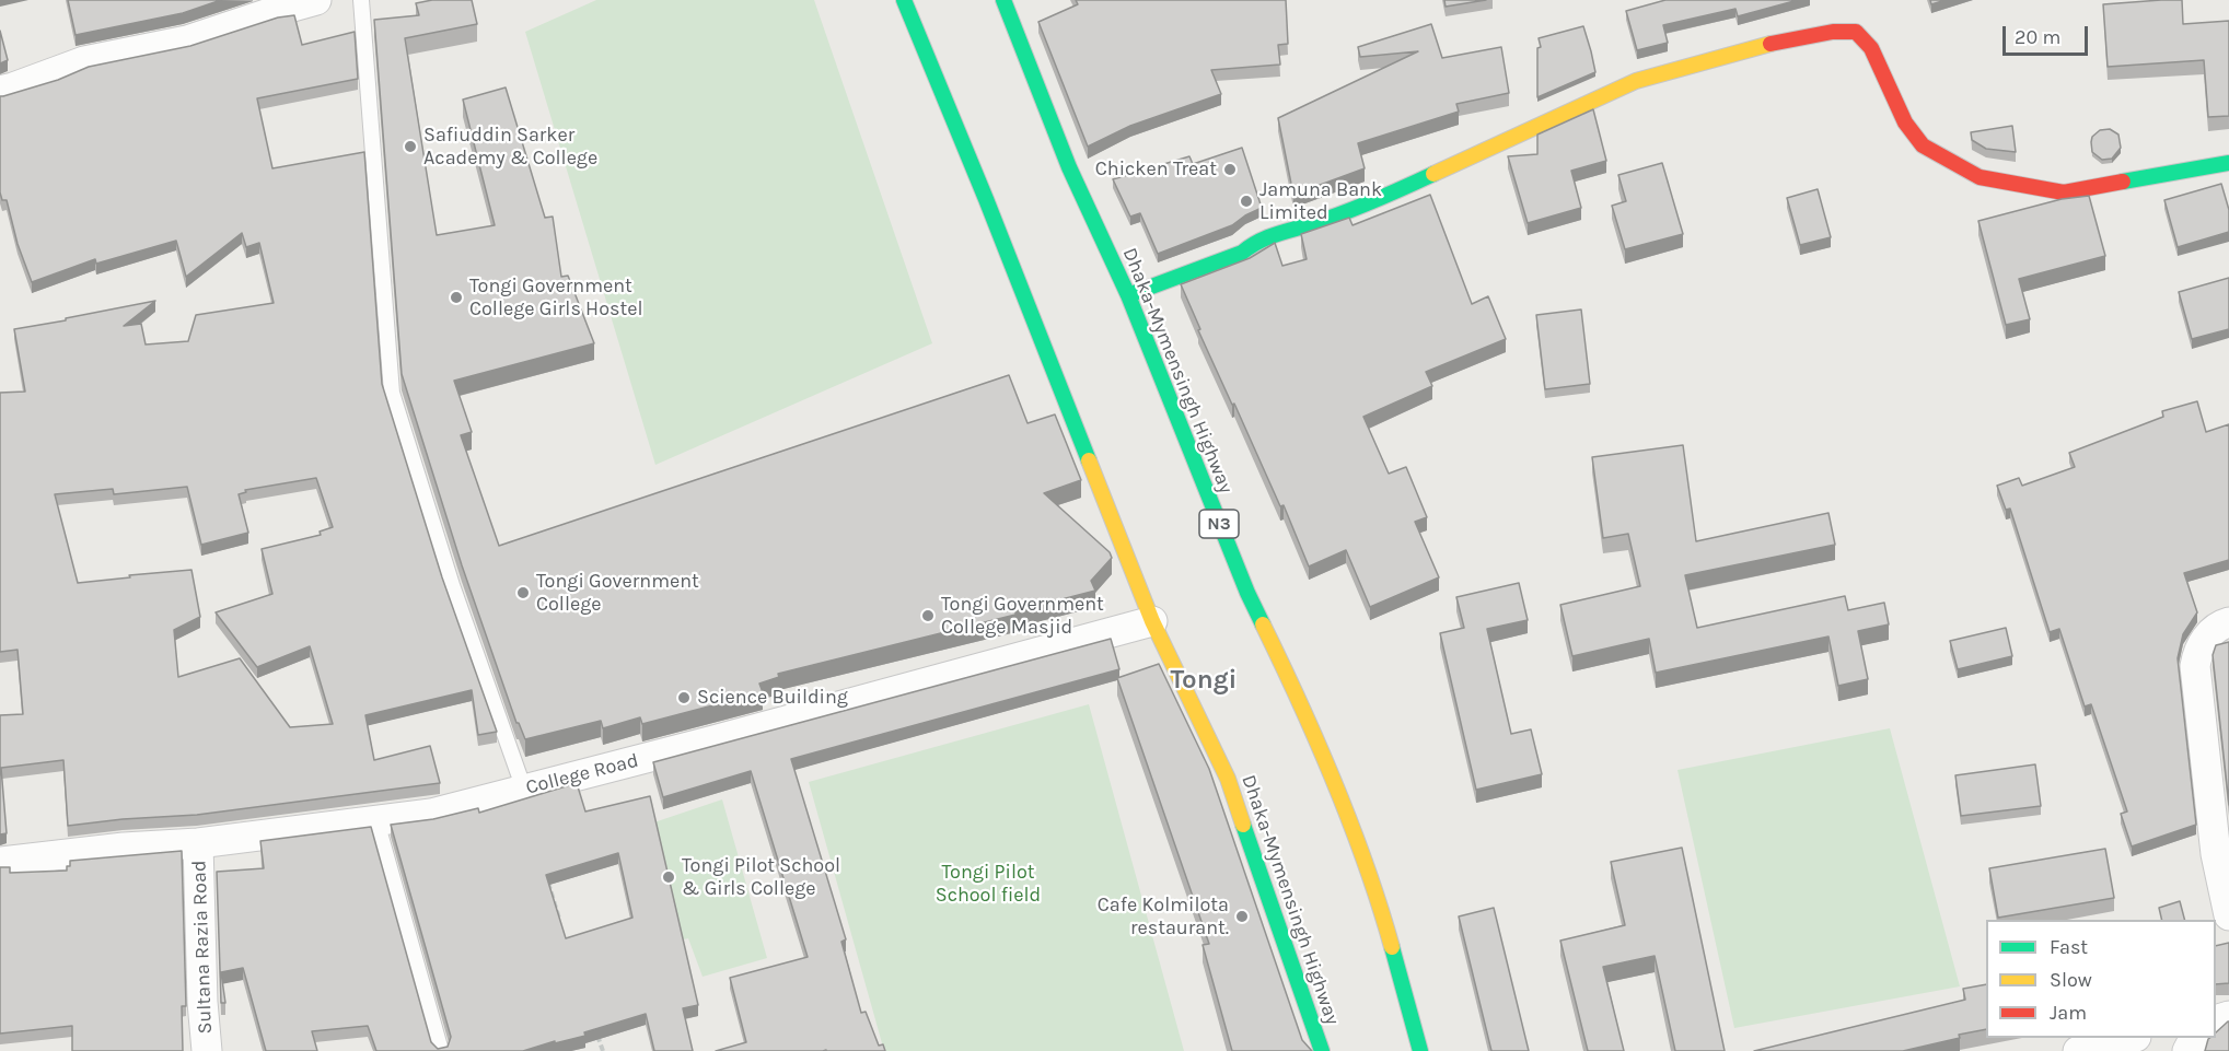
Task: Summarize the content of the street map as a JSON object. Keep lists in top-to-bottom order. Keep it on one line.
{"streets":{"main road":["Dhaka-Mymensingh Highway","N3"],"street":["College Road","Sultana Razia Road"]},"crossings":[["Dhaka-Mymensingh Highway","College Road"],["College Road","Sultana Razia Road"]],"districts":["Tongi"],"parks":["Tongi Pilot School field"],"places":["Safiuddin Sarker Academy & College","Chicken Treat","Jamuna Bank Limited","Tongi Government College Girls Hostel","Tongi Government College","Tongi Government College Masjid","Science Building","Tongi Pilot School & Girls College","Cafe Kolmilota restaurant."],"legend":["Fast","Slow","Jam"],"scale_bar":"20 m"}
